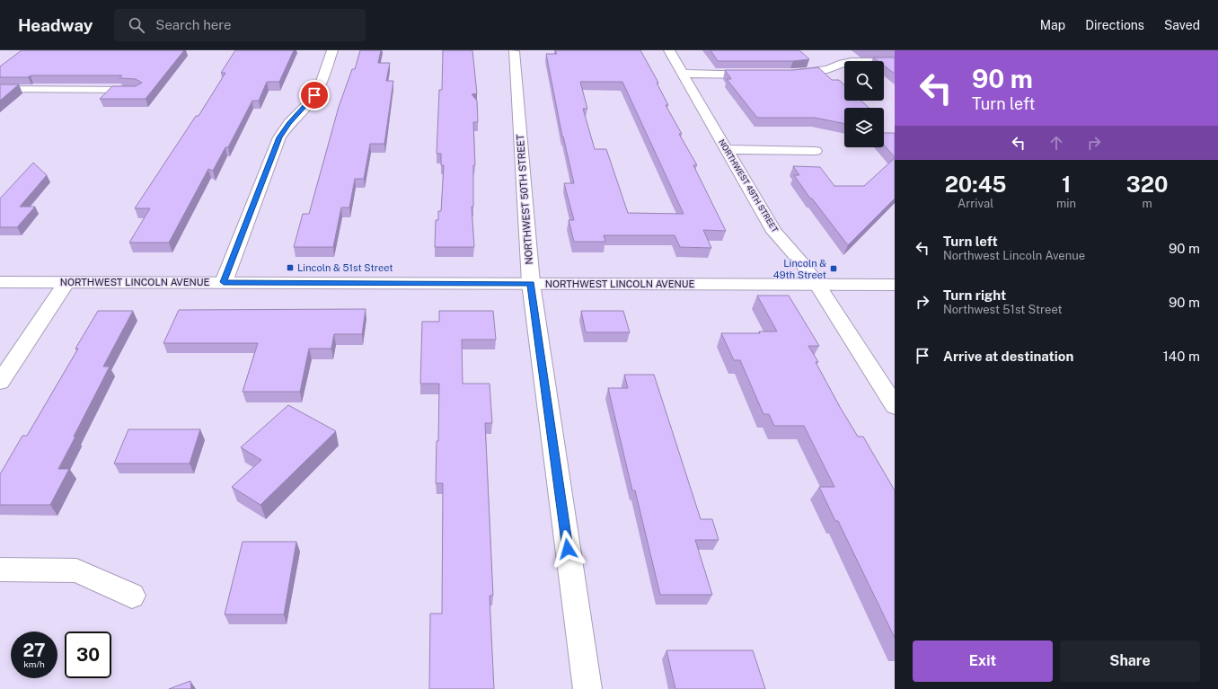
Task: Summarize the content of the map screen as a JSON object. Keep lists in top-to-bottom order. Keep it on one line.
{"streets":{"street":["NORTHWEST 49TH STREET","NORTHWEST 50TH STREET","NORTHWEST LINCOLN AVENUE"]},"crossings":[["NORTHWEST 49TH STREET","NORTHWEST LINCOLN AVENUE"],["NORTHWEST 50TH STREET","NORTHWEST LINCOLN AVENUE"]],"places":{"transit":["Lincoln & 51st Street","Lincoln & 49th Street"]},"page":{"header":"Headway","search":"Search here","nav":["Map","Directions","Saved"],"turn":["90 m","Turn left"],"eta":["20:45","Arrival","1","min","320","m"],"list":[{"name":"Turn left","note":"Northwest Lincoln Avenue","value":"90 m"},{"name":"Turn right","note":"Northwest 51st Street","value":"90 m"},{"name":"Arrive at destination","value":"140 m"}],"speed":"27 km/h","limit":"30","buttons":["Exit","Share"]}}
